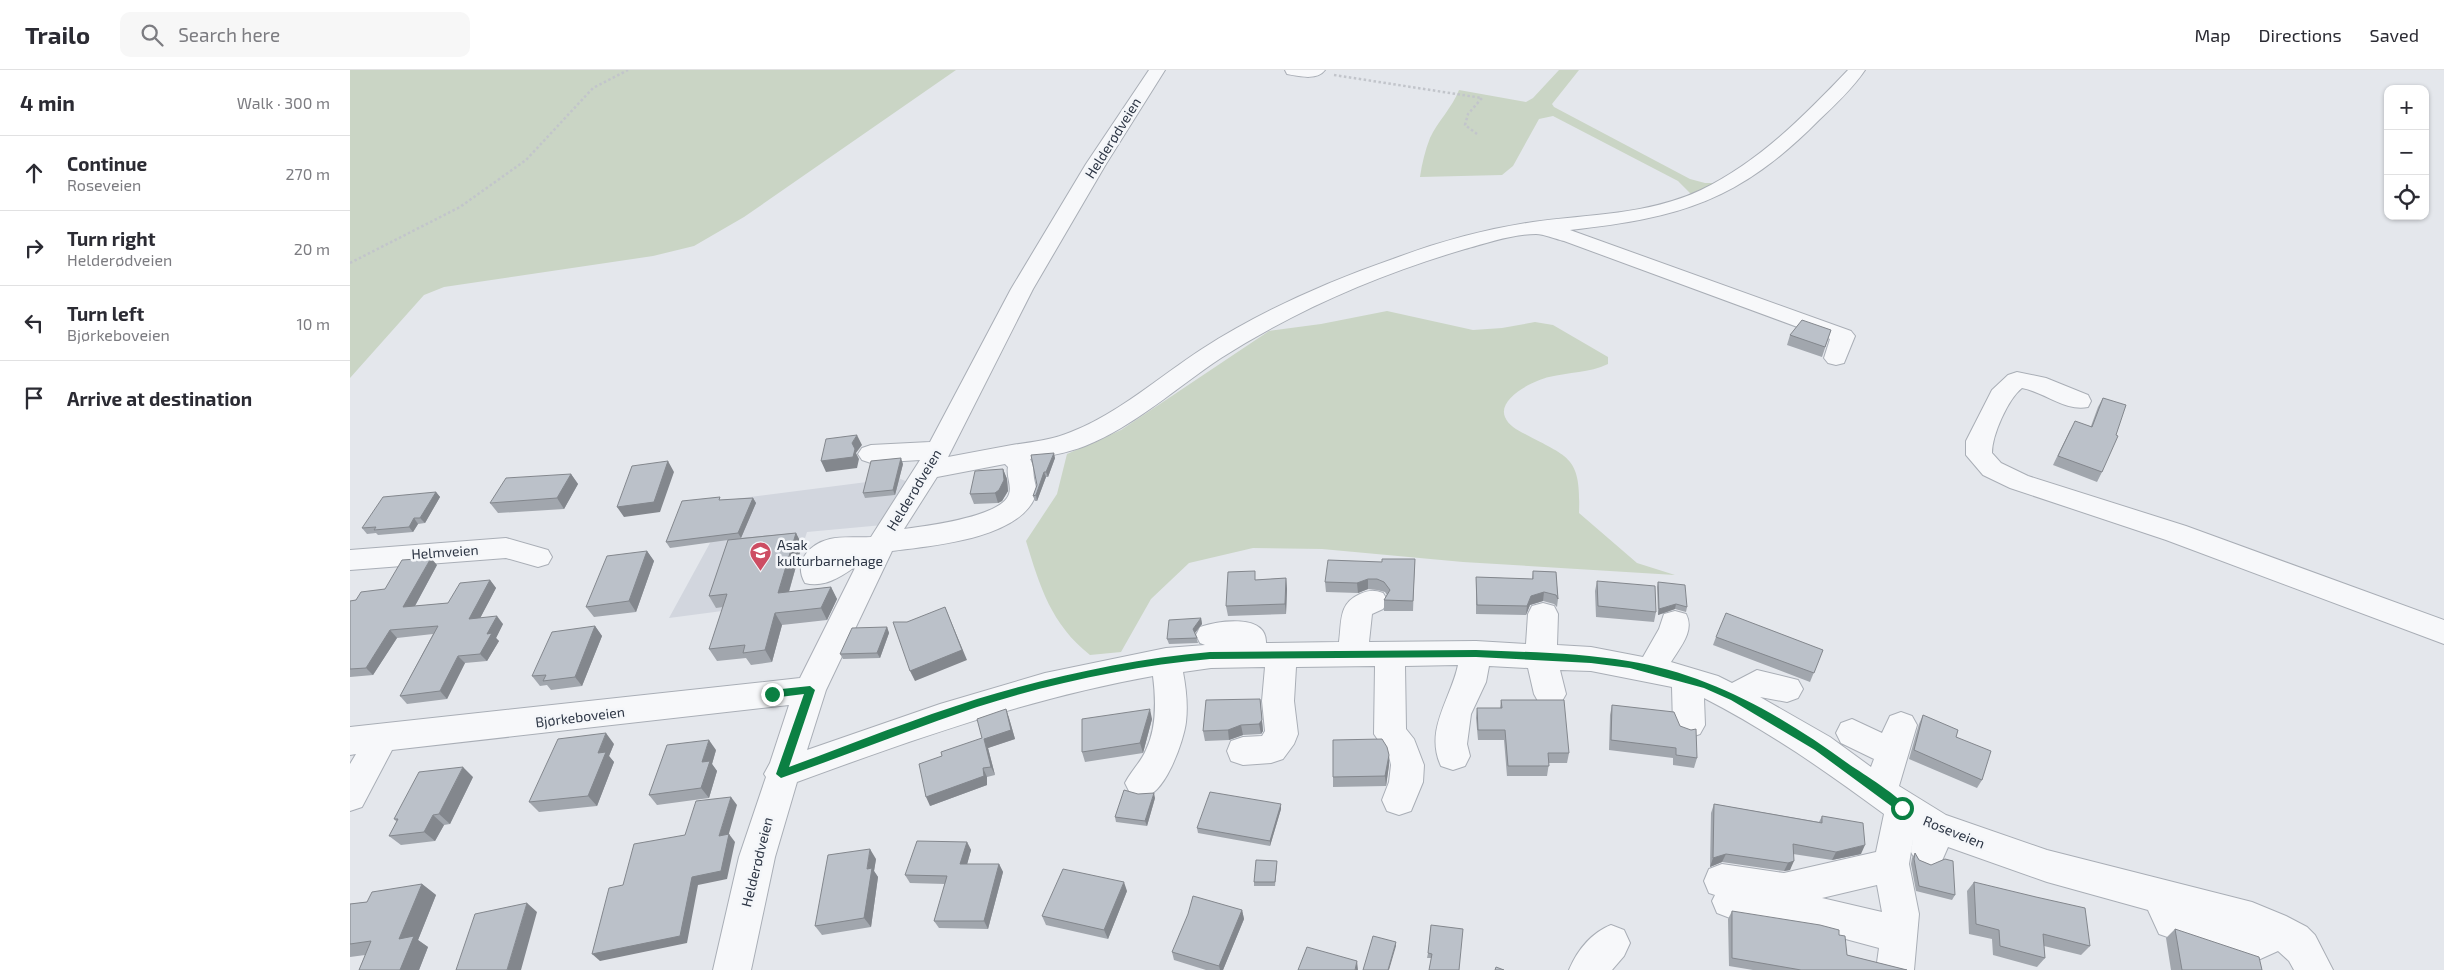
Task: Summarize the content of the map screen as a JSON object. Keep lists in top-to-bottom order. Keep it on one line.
{"streets":{"street":["Helderødveien","Helmveien","Bjørkeboveien","Roseveien"]},"crossings":[["Helderødveien","Bjørkeboveien"],["Helderødveien","Roseveien"]],"places":{"school or university":["Asak kulturbarnehage"]},"page":{"header":"Trailo","search":"Search here","nav":["Map","Directions","Saved"],"heading":["4 min","Walk · 300 m"],"map_buttons":["+","−"],"list":[["Continue","Roseveien","270 m"],["Turn right","Helderødveien","20 m"],["Turn left","Bjørkeboveien","10 m"],"Arrive at destination"]}}
